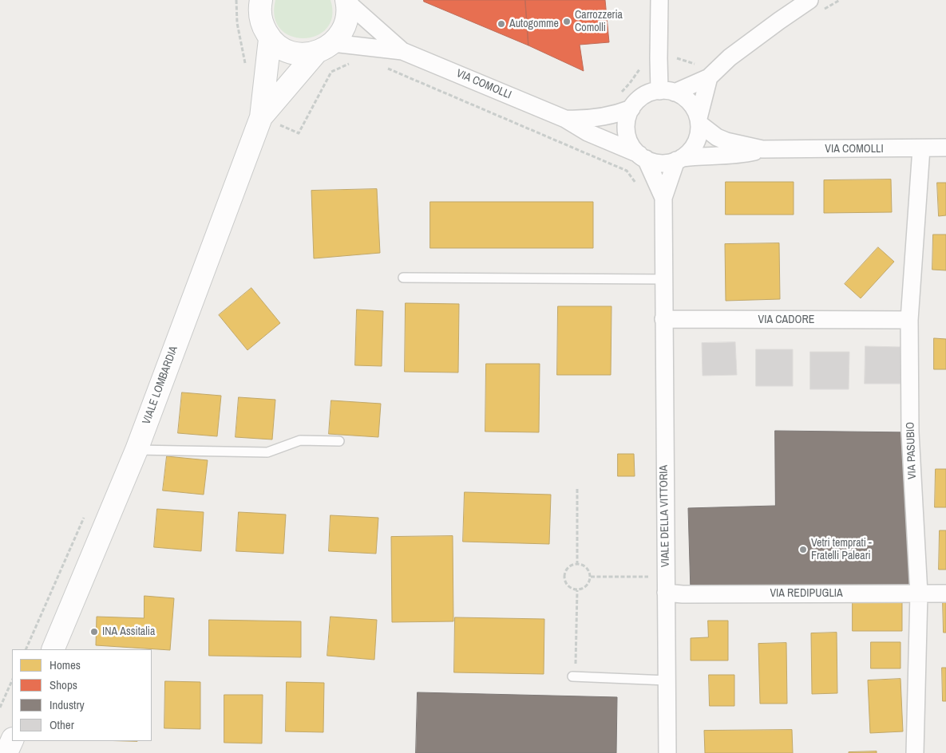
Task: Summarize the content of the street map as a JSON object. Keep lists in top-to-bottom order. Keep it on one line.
{"streets":{"main road":["VIALE LOMBARDIA"],"street":["VIA COMOLLI","VIA CADORE","VIA PASUBIO","VIALE DELLA VITTORIA","VIA REDIPUGLIA"]},"crossings":[["VIA COMOLLI","VIALE LOMBARDIA"],["VIA COMOLLI","VIA PASUBIO"],["VIA COMOLLI","VIALE DELLA VITTORIA"],["VIA CADORE","VIA PASUBIO"],["VIA CADORE","VIALE DELLA VITTORIA"],["VIA PASUBIO","VIA REDIPUGLIA"],["VIALE DELLA VITTORIA","VIA REDIPUGLIA"]],"places":["Carrozzeria Comolli","Autogomme","Vetri temprati - Fratelli Paleari","INA Assitalia"],"legend":["Homes","Shops","Industry","Other"]}
